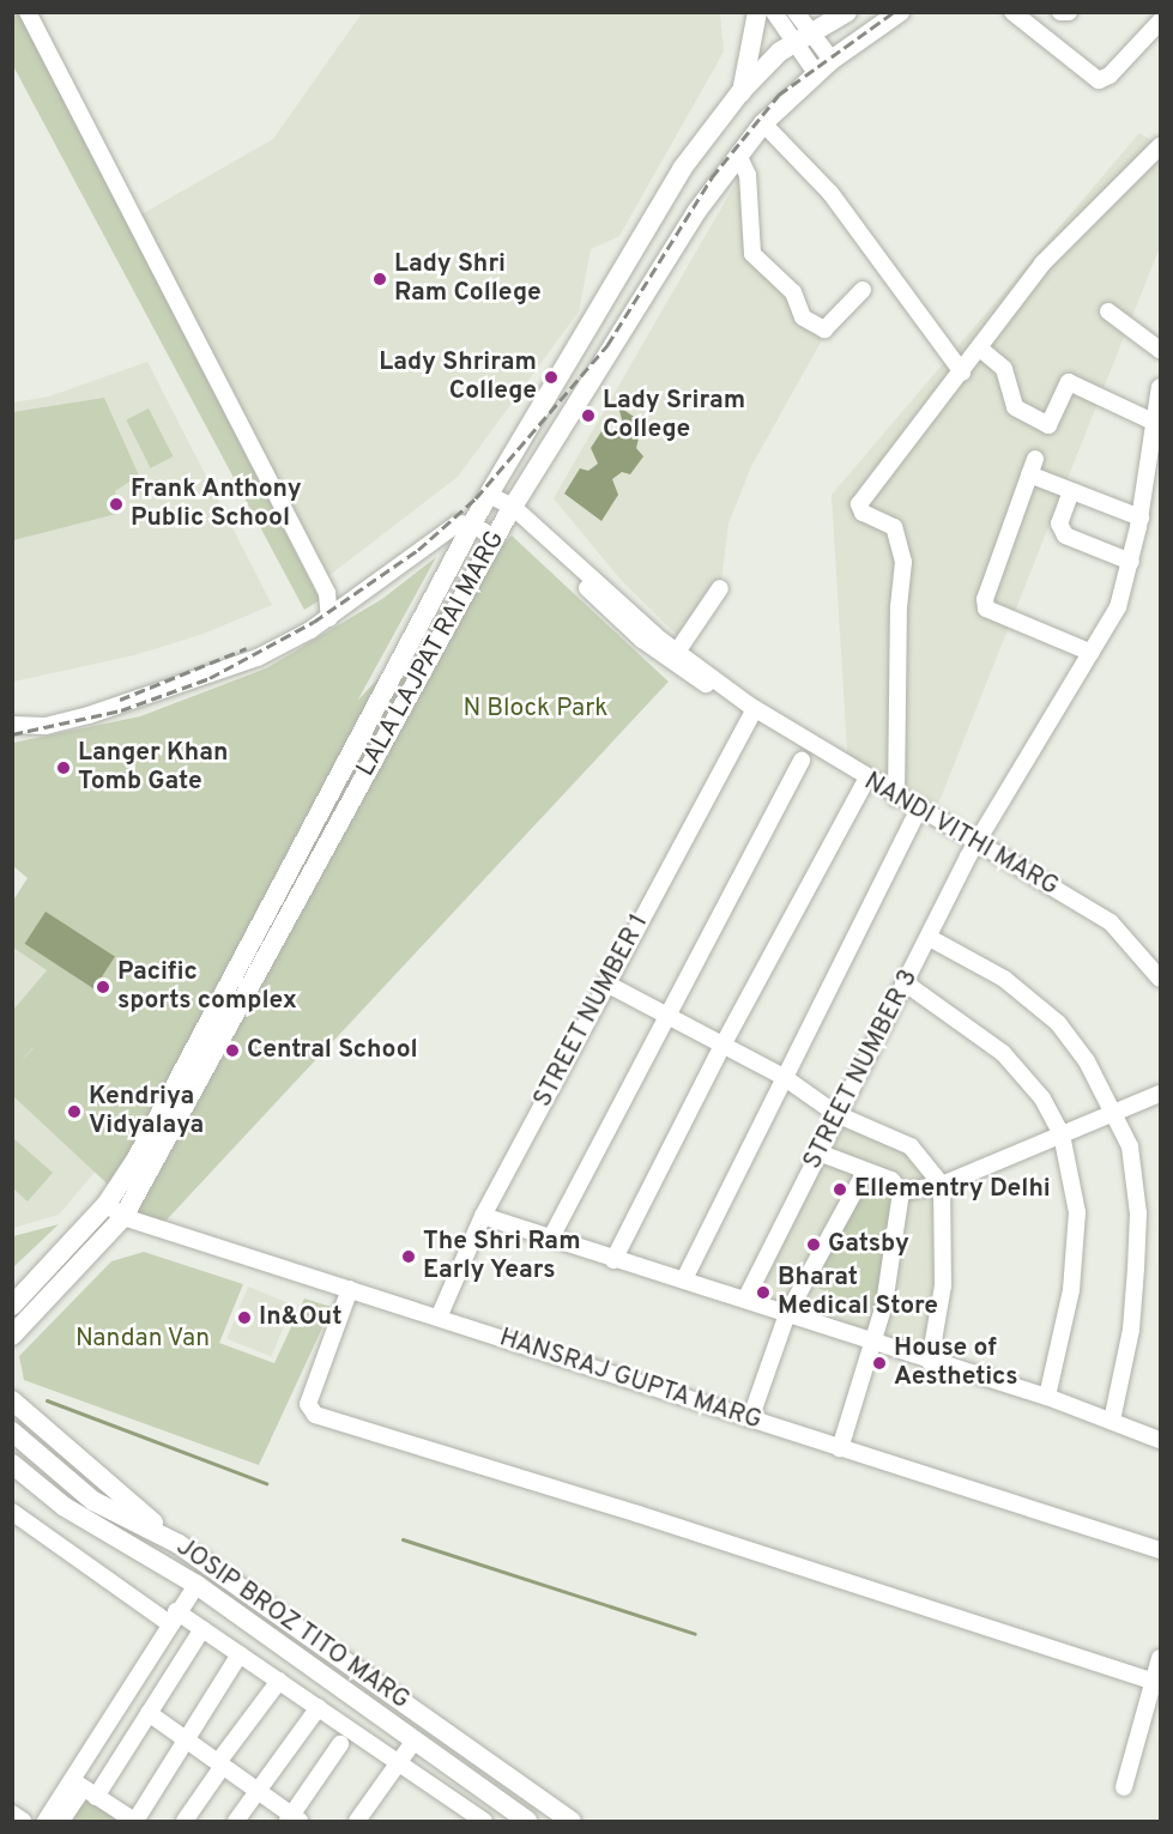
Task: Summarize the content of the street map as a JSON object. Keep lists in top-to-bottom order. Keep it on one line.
{"streets":{"main road":["LALA LAJPAT RAI MARG","JOSIP BROZ TITO MARG"],"street":["NANDI VITHI MARG","STREET NUMBER 1","STREET NUMBER 3","HANSRAJ GUPTA MARG"]},"crossings":[["LALA LAJPAT RAI MARG","NANDI VITHI MARG"],["LALA LAJPAT RAI MARG","HANSRAJ GUPTA MARG"],["NANDI VITHI MARG","STREET NUMBER 1"],["NANDI VITHI MARG","STREET NUMBER 3"],["STREET NUMBER 1","HANSRAJ GUPTA MARG"]],"parks":["N Block Park","Nandan Van"],"places":["Lady Shri Ram College","Lady Shriram College","Lady Sriram College","Frank Anthony Public School","Langer Khan Tomb Gate","Pacific sports complex","Central School","Kendriya Vidyalaya","Ellementry Delhi","Gatsby","The Shri Ram Early Years","Bharat Medical Store","In&Out","House of Aesthetics"]}
